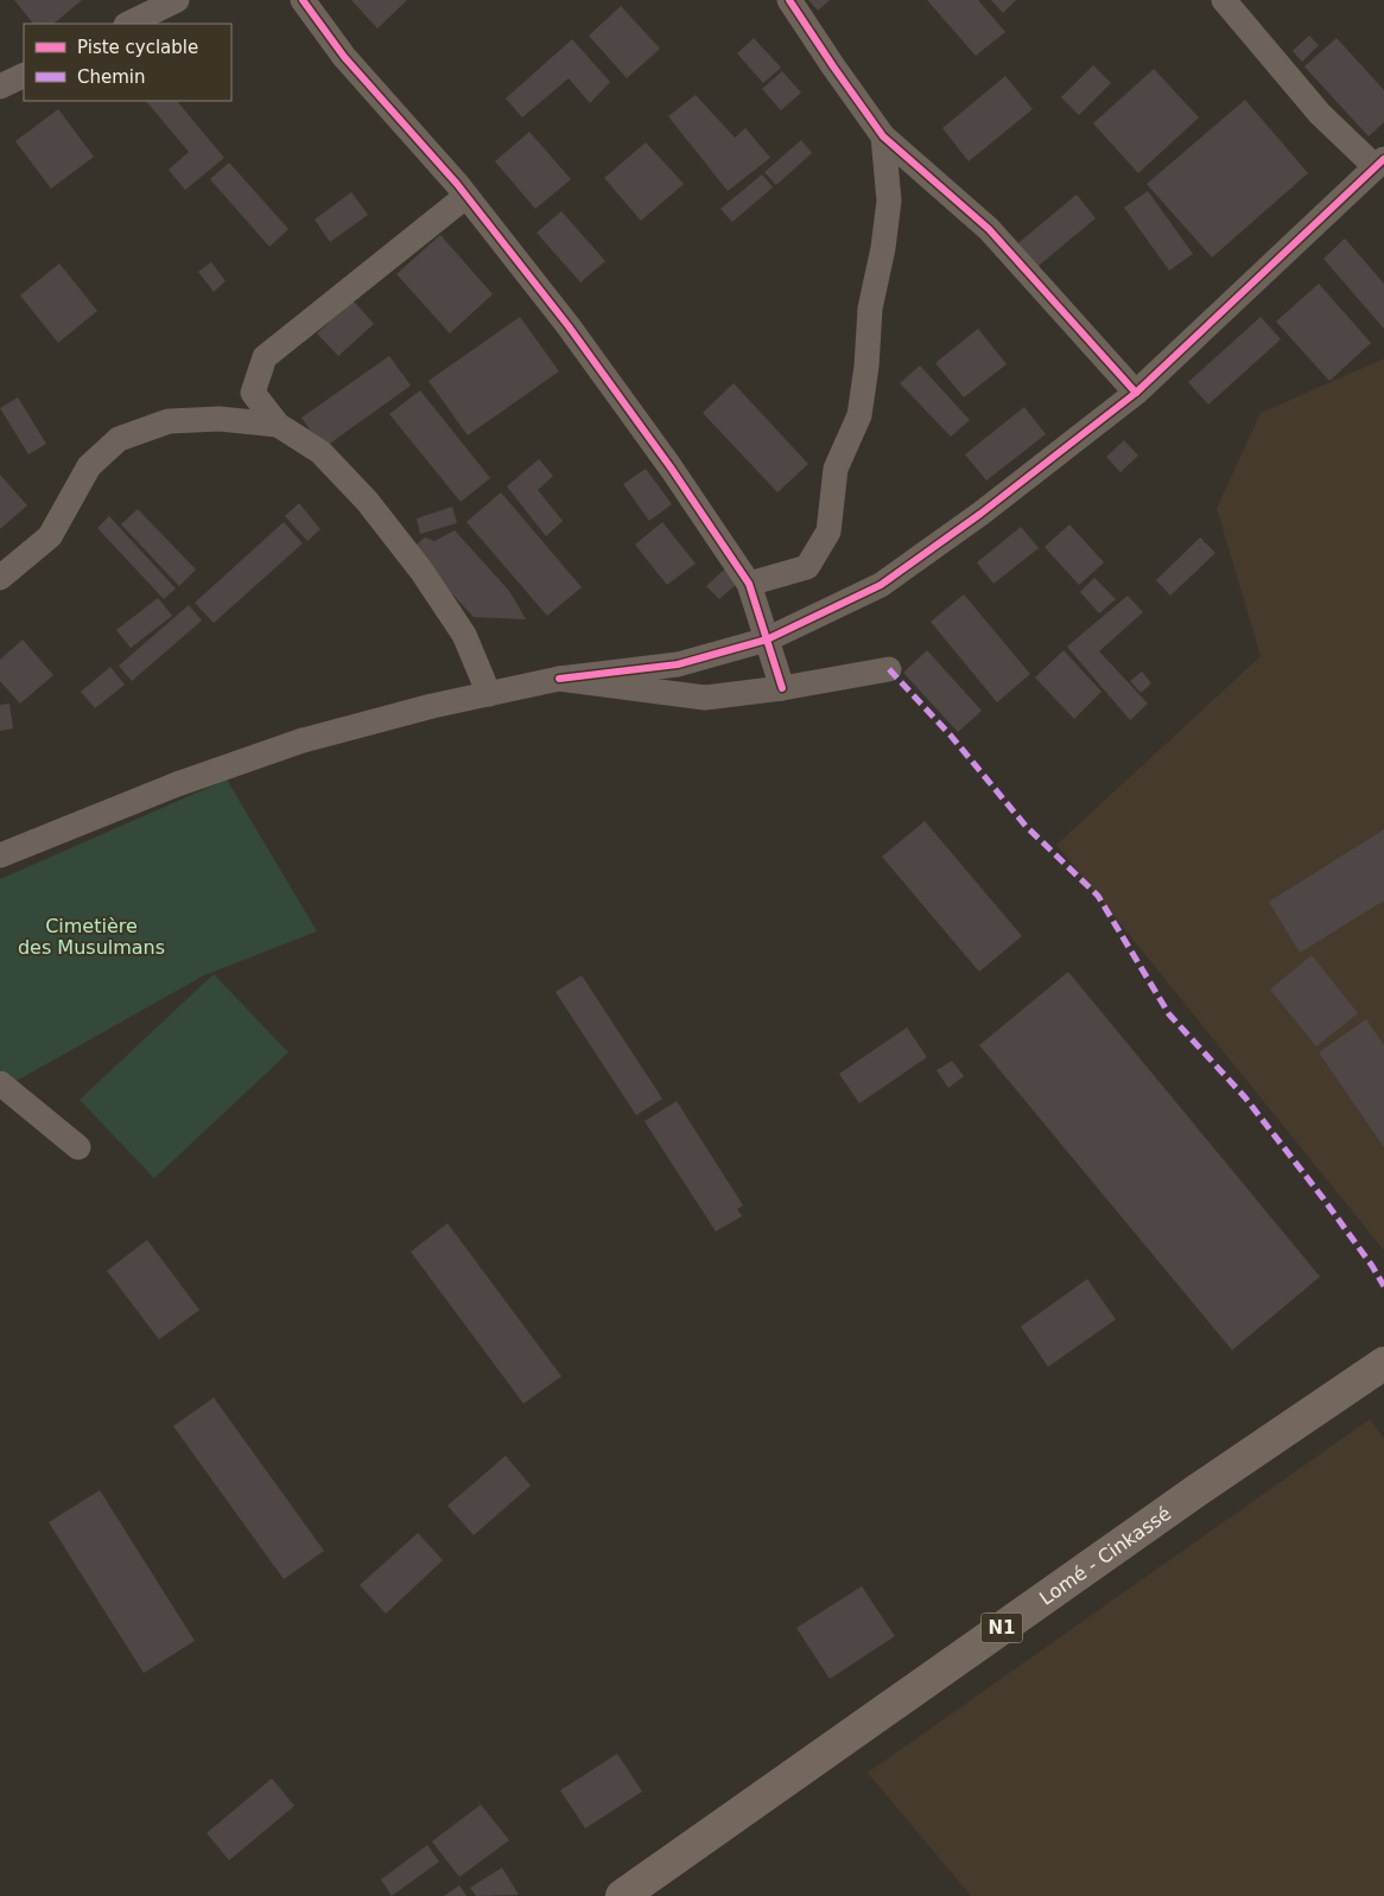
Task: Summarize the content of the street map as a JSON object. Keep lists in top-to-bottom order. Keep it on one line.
{"streets":{"highway":["Lomé - Cinkassé","N1"]},"parks":["Cimetière des Musulmans"],"legend":["Piste cyclable","Chemin"]}
